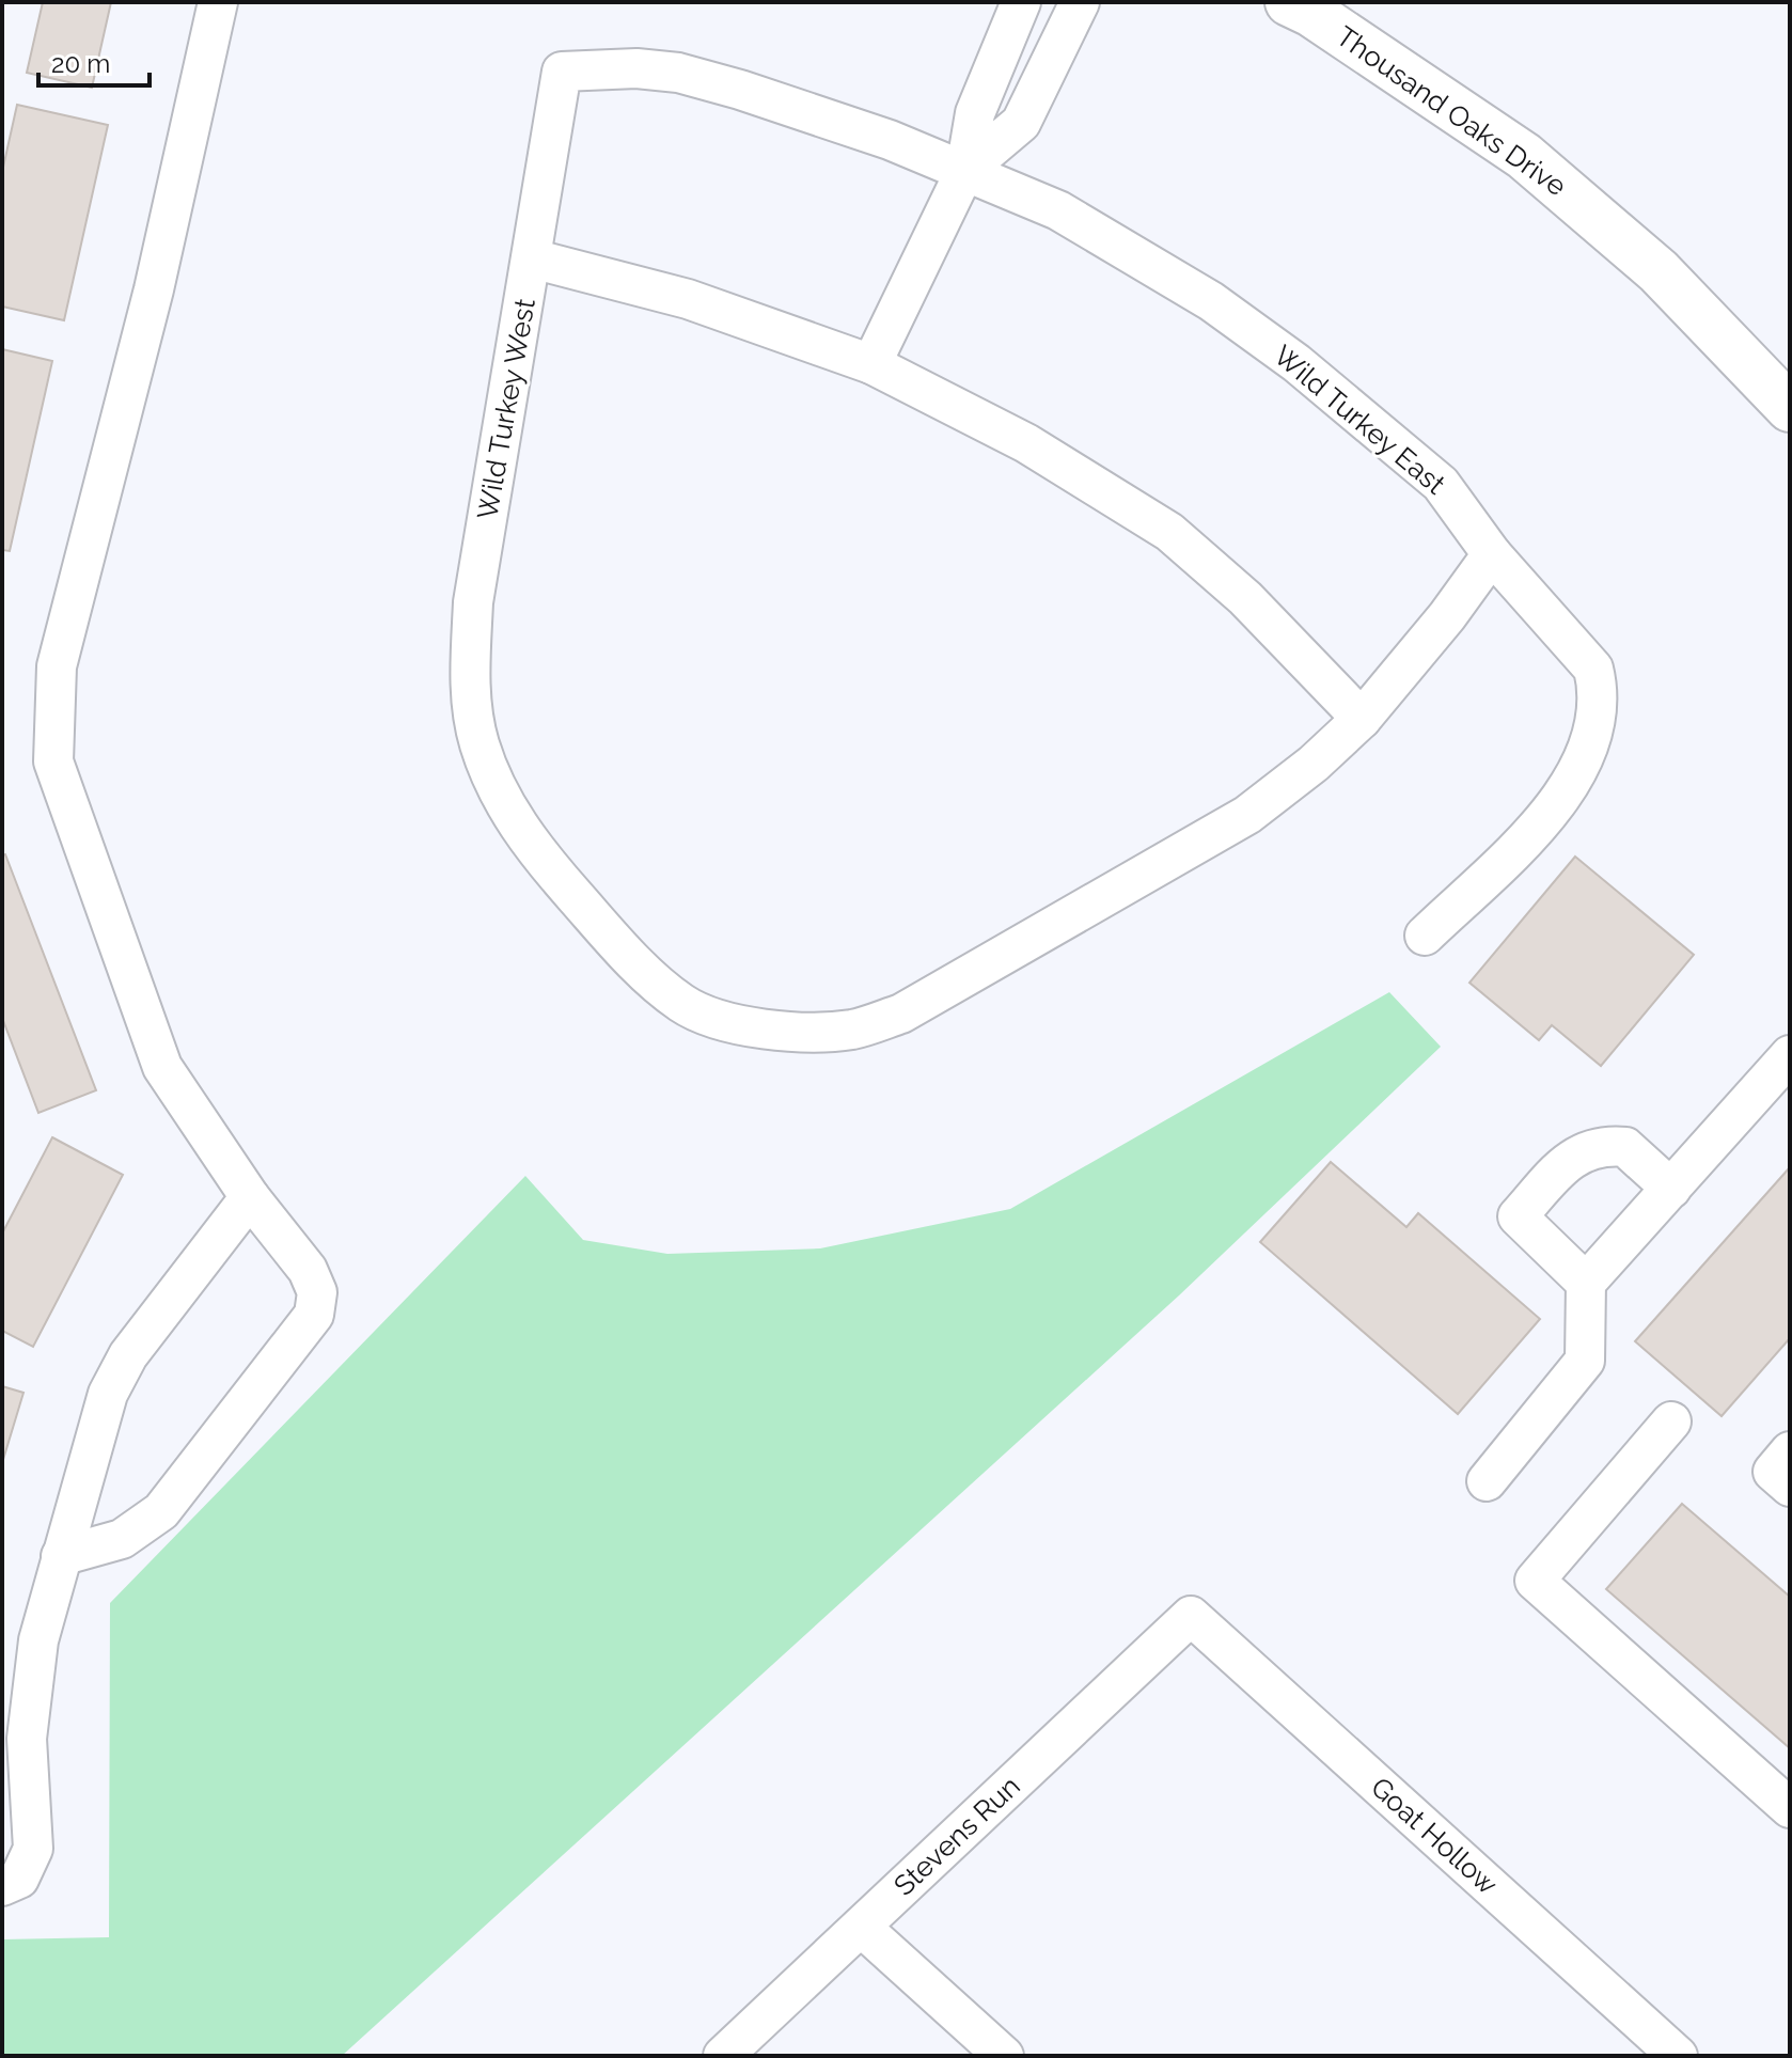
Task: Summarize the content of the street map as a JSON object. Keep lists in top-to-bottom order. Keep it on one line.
{"streets":{"main road":["Thousand Oaks Drive"],"street":["Wild Turkey West","Wild Turkey East","Stevens Run","Goat Hollow"]},"crossings":[["Wild Turkey West","Wild Turkey East"],["Stevens Run","Goat Hollow"]],"scale_bar":"20 m"}
